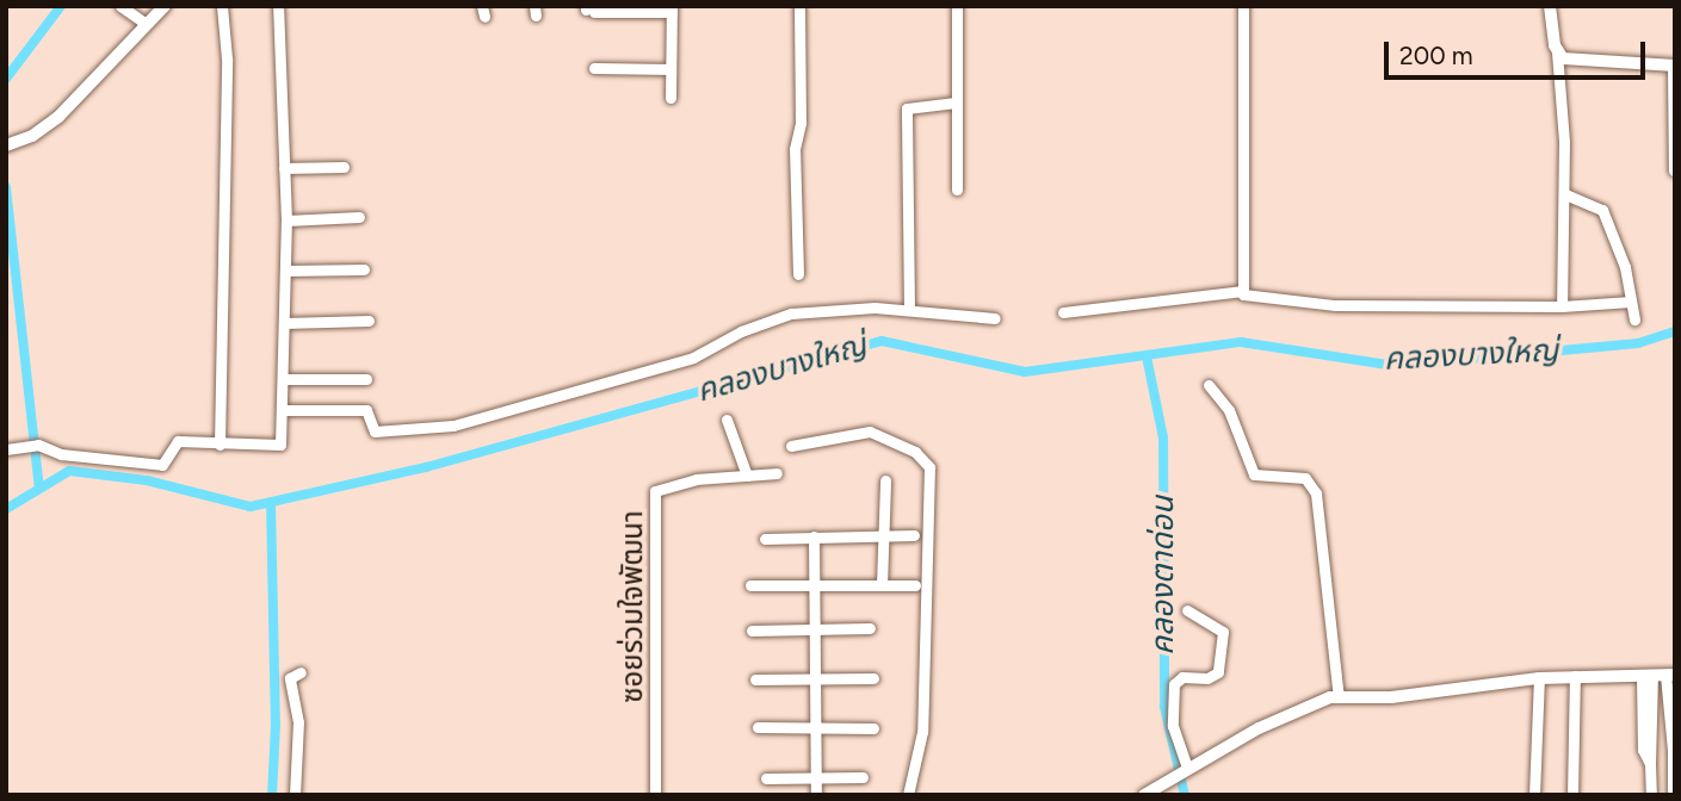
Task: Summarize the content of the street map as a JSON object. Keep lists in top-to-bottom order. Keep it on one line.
{"streets":{"street":["ซอยร่วมใจพัฒนา"]},"water":["คลองบางใหญ่","คลองตาด่อน"],"scale_bar":"200 m"}
